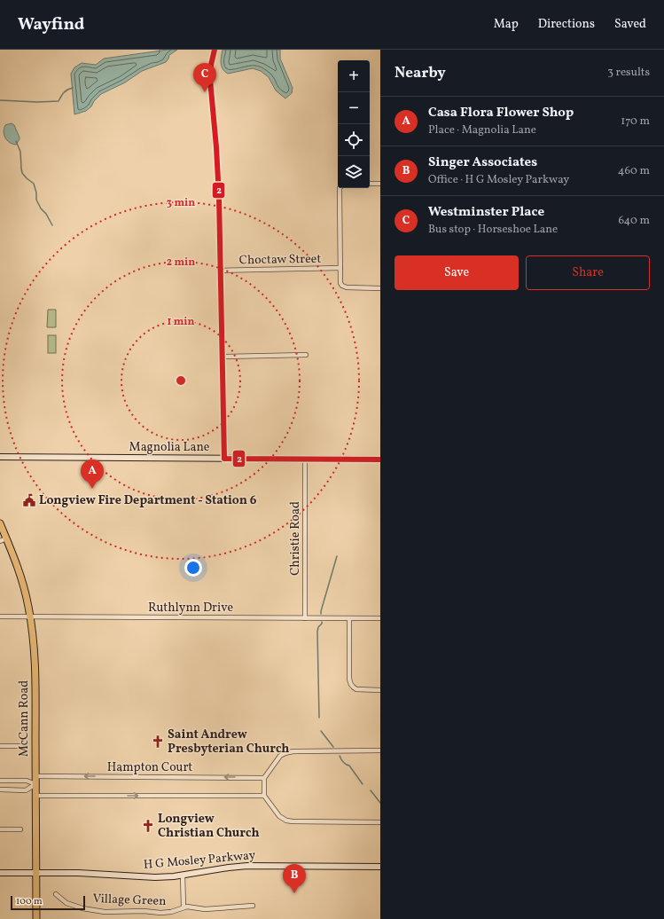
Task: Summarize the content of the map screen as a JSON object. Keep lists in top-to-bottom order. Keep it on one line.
{"streets":{"main road":["Magnolia Lane","McCann Road","H G Mosley Parkway"],"street":["Choctaw Street","Christie Road","Ruthlynn Drive","Hampton Court","Village Green"]},"crossings":[["Magnolia Lane","Christie Road"],["Christie Road","Ruthlynn Drive"],["Ruthlynn Drive","McCann Road"],["McCann Road","Hampton Court"],["McCann Road","H G Mosley Parkway"],["H G Mosley Parkway","Village Green"]],"places":{"public building":["Longview Fire Department - Station 6"],"church":["Saint Andrew Presbyterian Church","Longview Christian Church"]},"lines":["transit line 2"],"scale_bar":"100 m","page":{"header":"Wayfind","nav":["Map","Directions","Saved"],"heading":["Nearby","3 results"],"map_buttons":["+","−"],"pins":["C","A","B"],"list":[{"mark":"A","name":"Casa Flora Flower Shop","note":"Place · Magnolia Lane","value":"170 m"},{"mark":"B","name":"Singer Associates","note":"Office · H G Mosley Parkway","value":"460 m"},{"mark":"C","name":"Westminster Place","note":"Bus stop · Horseshoe Lane","value":"640 m"}],"buttons":["Save","Share"],"scale":"100 m"},"rings":["3 min","2 min","1 min"]}
